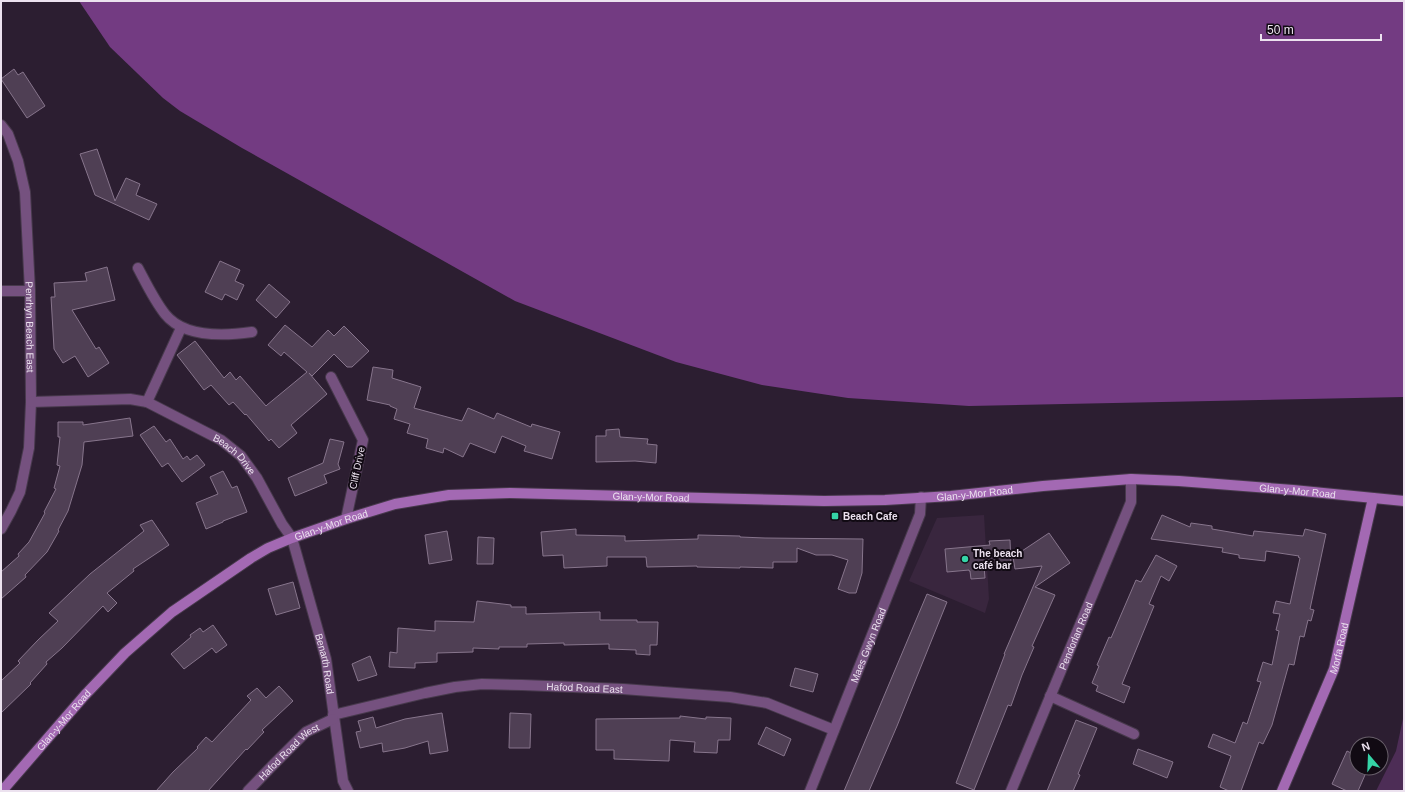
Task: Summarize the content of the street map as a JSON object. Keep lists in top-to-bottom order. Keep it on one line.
{"streets":{"street":["Penrhyn Beach East","Beach Drive","Cliff Drive","Glan-y-Mor Road","Pendorlan Road","Maes Gwyn Road","Morfa Road","Benarth Road","Hafod Road East","Hafod Road West"]},"crossings":[["Penrhyn Beach East","Beach Drive"],["Beach Drive","Glan-y-Mor Road"],["Beach Drive","Benarth Road"],["Cliff Drive","Glan-y-Mor Road"],["Glan-y-Mor Road","Pendorlan Road"],["Glan-y-Mor Road","Maes Gwyn Road"],["Glan-y-Mor Road","Morfa Road"],["Glan-y-Mor Road","Benarth Road"],["Maes Gwyn Road","Hafod Road East"],["Benarth Road","Hafod Road East"],["Benarth Road","Hafod Road West"],["Hafod Road East","Hafod Road West"]],"places":{"transit":["Beach Cafe"],"other":["The beach café bar"]},"scale_bar":"50 m","north":"top"}
